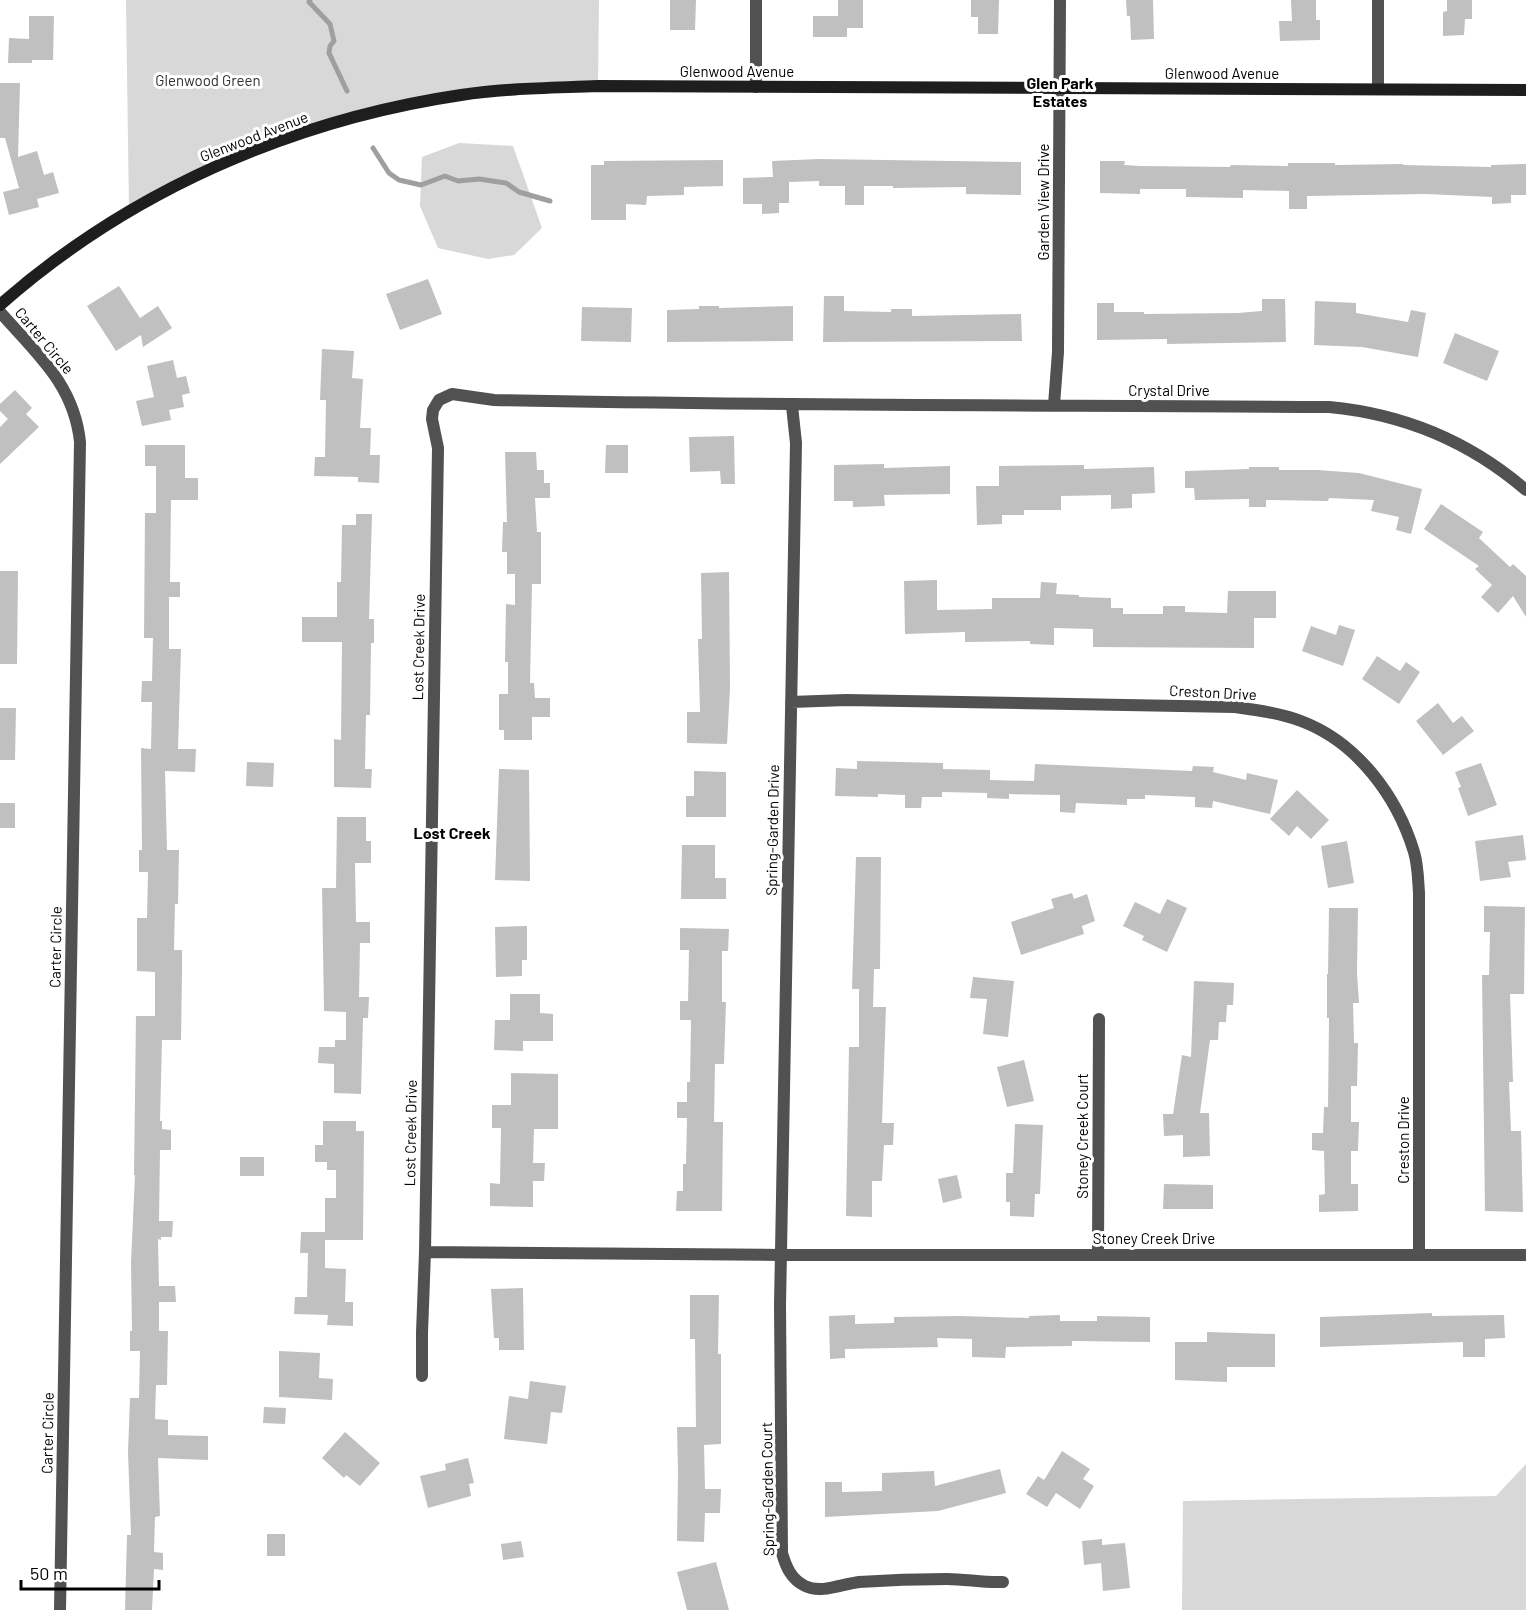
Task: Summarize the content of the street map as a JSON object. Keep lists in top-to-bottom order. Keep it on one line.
{"streets":{"street":["Glenwood Avenue","Garden View Drive","Carter Circle","Crystal Drive","Lost Creek Drive","Creston Drive","Spring-Garden Drive","Stoney Creek Court","Stoney Creek Drive","Spring-Garden Court"]},"crossings":[["Glenwood Avenue","Garden View Drive"],["Garden View Drive","Crystal Drive"],["Crystal Drive","Lost Creek Drive"],["Crystal Drive","Spring-Garden Drive"],["Lost Creek Drive","Spring-Garden Drive"],["Creston Drive","Spring-Garden Drive"],["Creston Drive","Stoney Creek Drive"],["Spring-Garden Drive","Stoney Creek Drive"],["Spring-Garden Drive","Spring-Garden Court"],["Stoney Creek Court","Stoney Creek Drive"],["Stoney Creek Drive","Spring-Garden Court"]],"districts":["Glen Park Estates","Lost Creek"],"parks":["Glenwood Green"],"scale_bar":"50 m"}
